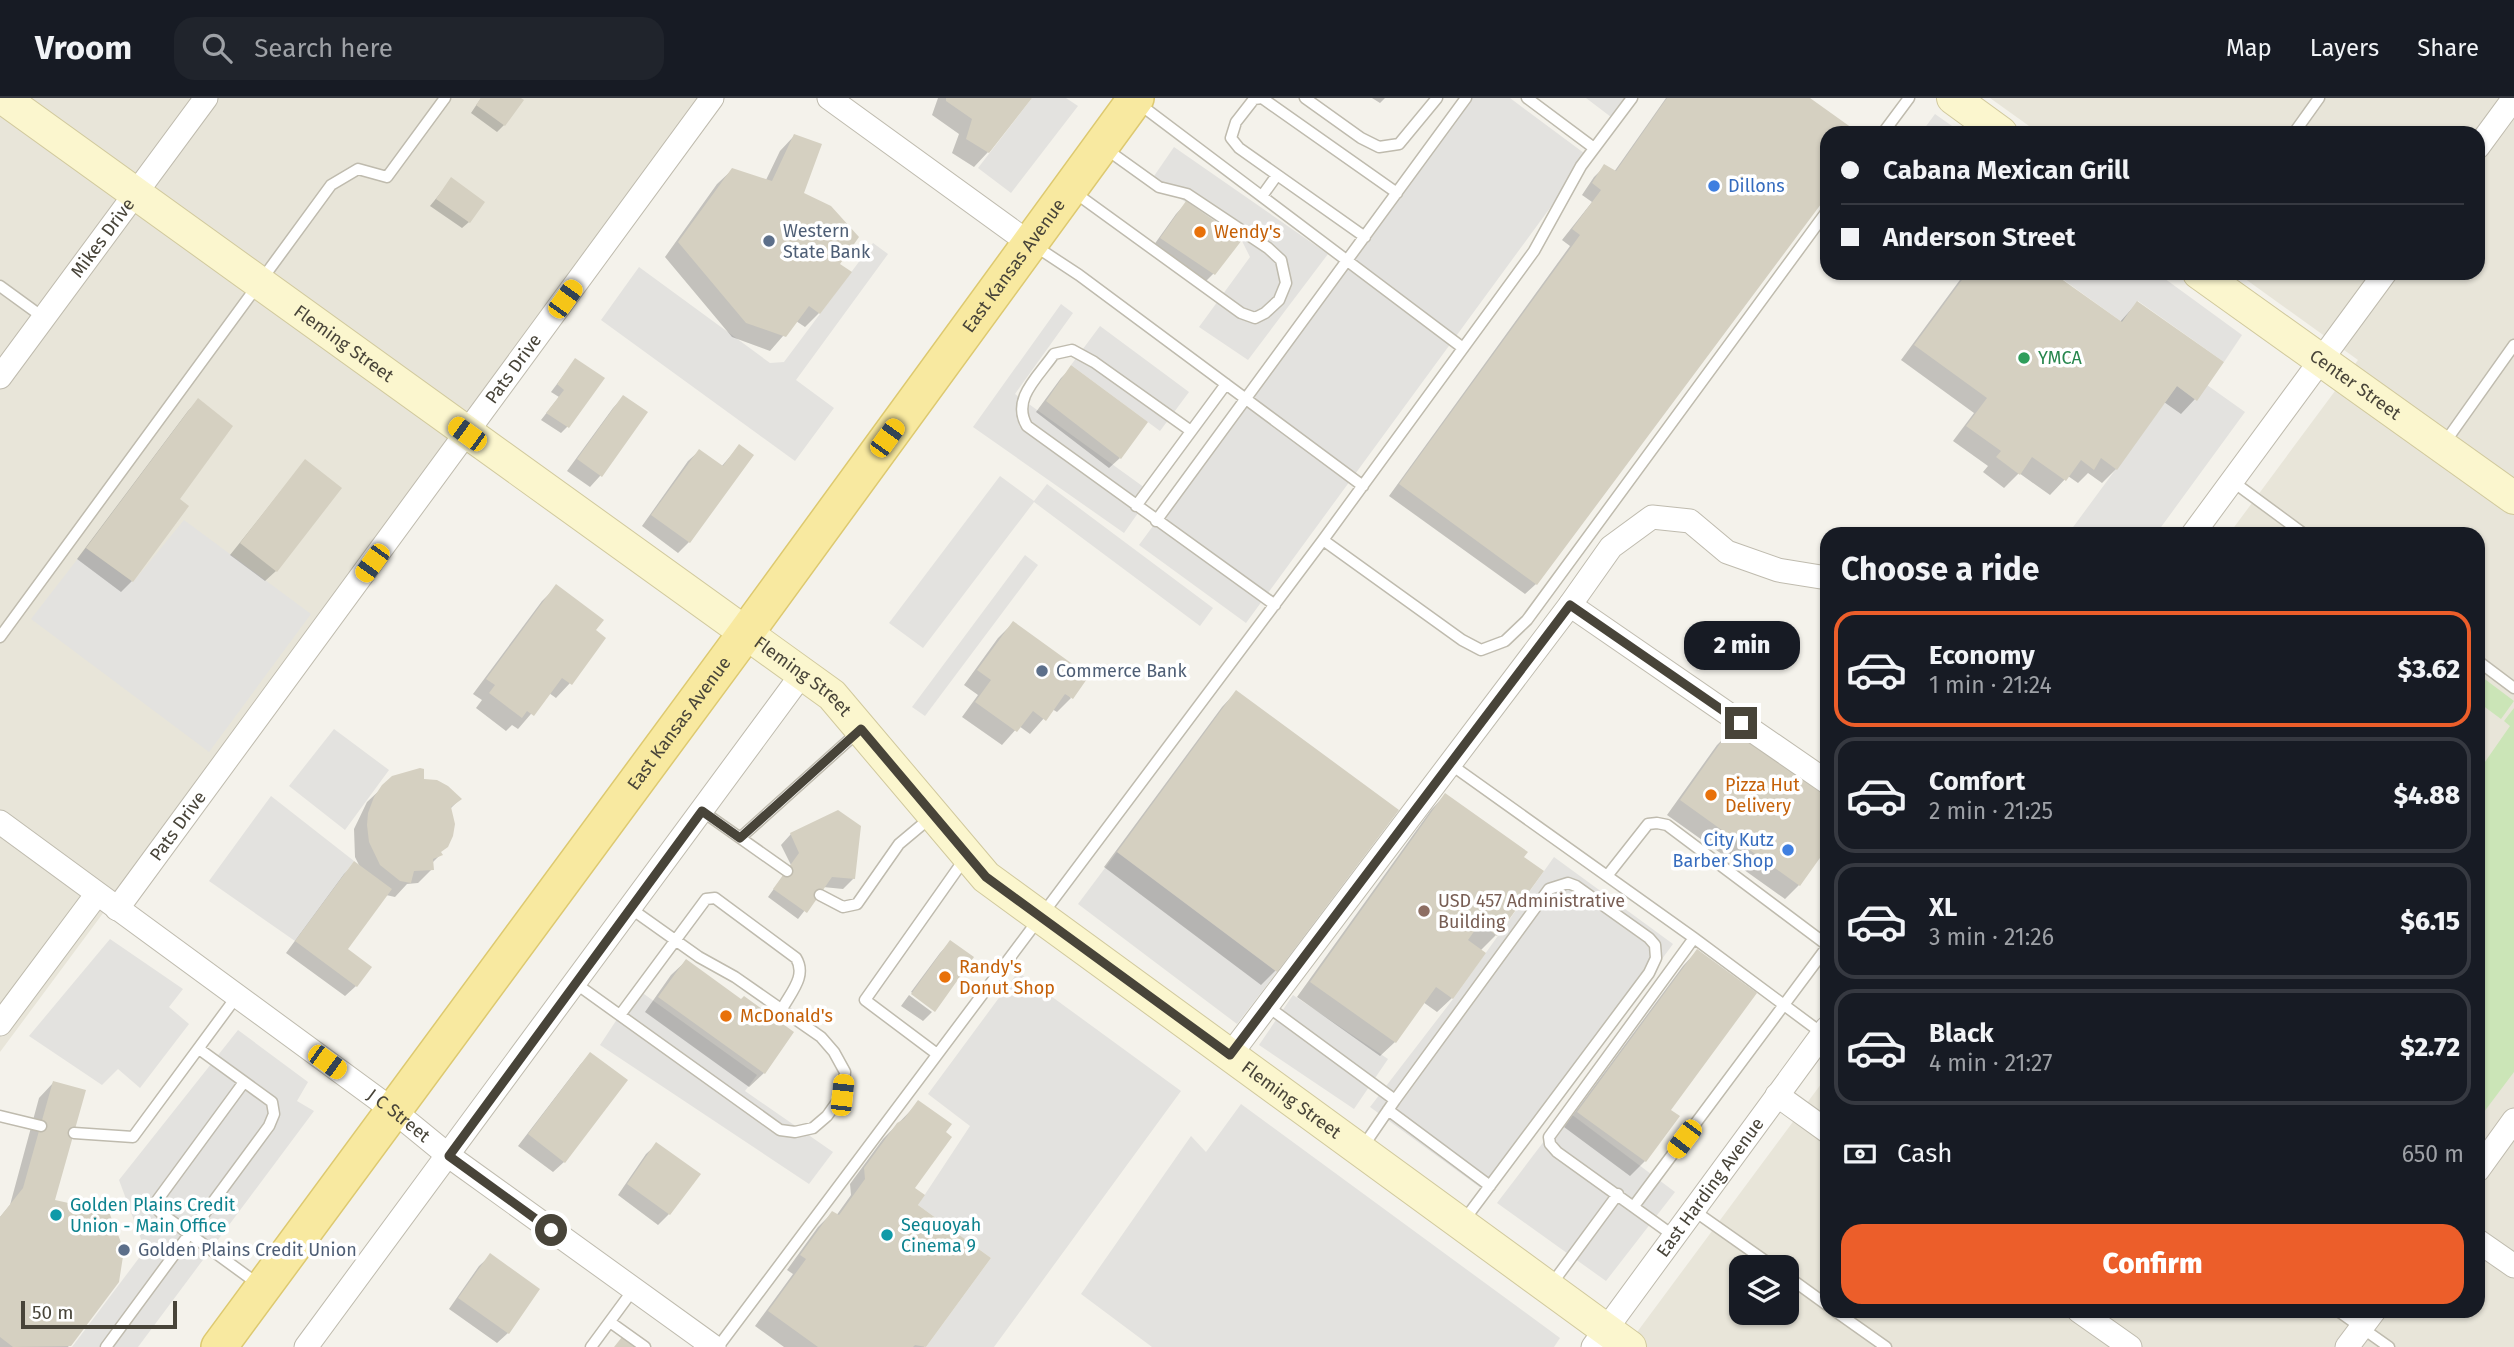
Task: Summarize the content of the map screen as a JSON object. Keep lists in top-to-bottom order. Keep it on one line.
{"streets":{"main road":["East Kansas Avenue"],"street":["Mikes Drive","Fleming Street","Pats Drive","Center Street","J C Street","East Harding Avenue"]},"crossings":[["Mikes Drive","Fleming Street"],["East Kansas Avenue","Fleming Street"],["East Kansas Avenue","J C Street"],["Fleming Street","Pats Drive"],["Fleming Street","East Harding Avenue"],["Pats Drive","J C Street"]],"places":["Dillons","Wendy's","Western State Bank","YMCA","Commerce Bank","Pizza Hut Delivery","City Kutz Barber Shop","USD 457 Administrative Building","Randy's Donut Shop","McDonald's","Golden Plains Credit Union - Main Office","Sequoyah Cinema 9","Golden Plains Credit Union"],"scale_bar":"50 m","page":{"header":"Vroom","search":"Search here","nav":["Map","Layers","Share"],"banner":["Cabana Mexican Grill","Anderson Street"],"heading":"Choose a ride","list":[{"name":"Economy","note":"1 min · 21:24","value":"$3.62"},{"name":"Comfort","note":"2 min · 21:25","value":"$4.88"},{"name":"XL","note":"3 min · 21:26","value":"$6.15"},{"name":"Black","note":"4 min · 21:27","value":"$2.72"}],"bubble":"2 min","pay":["Cash","650 m"],"buttons":"Confirm","scale":"50 m"}}
